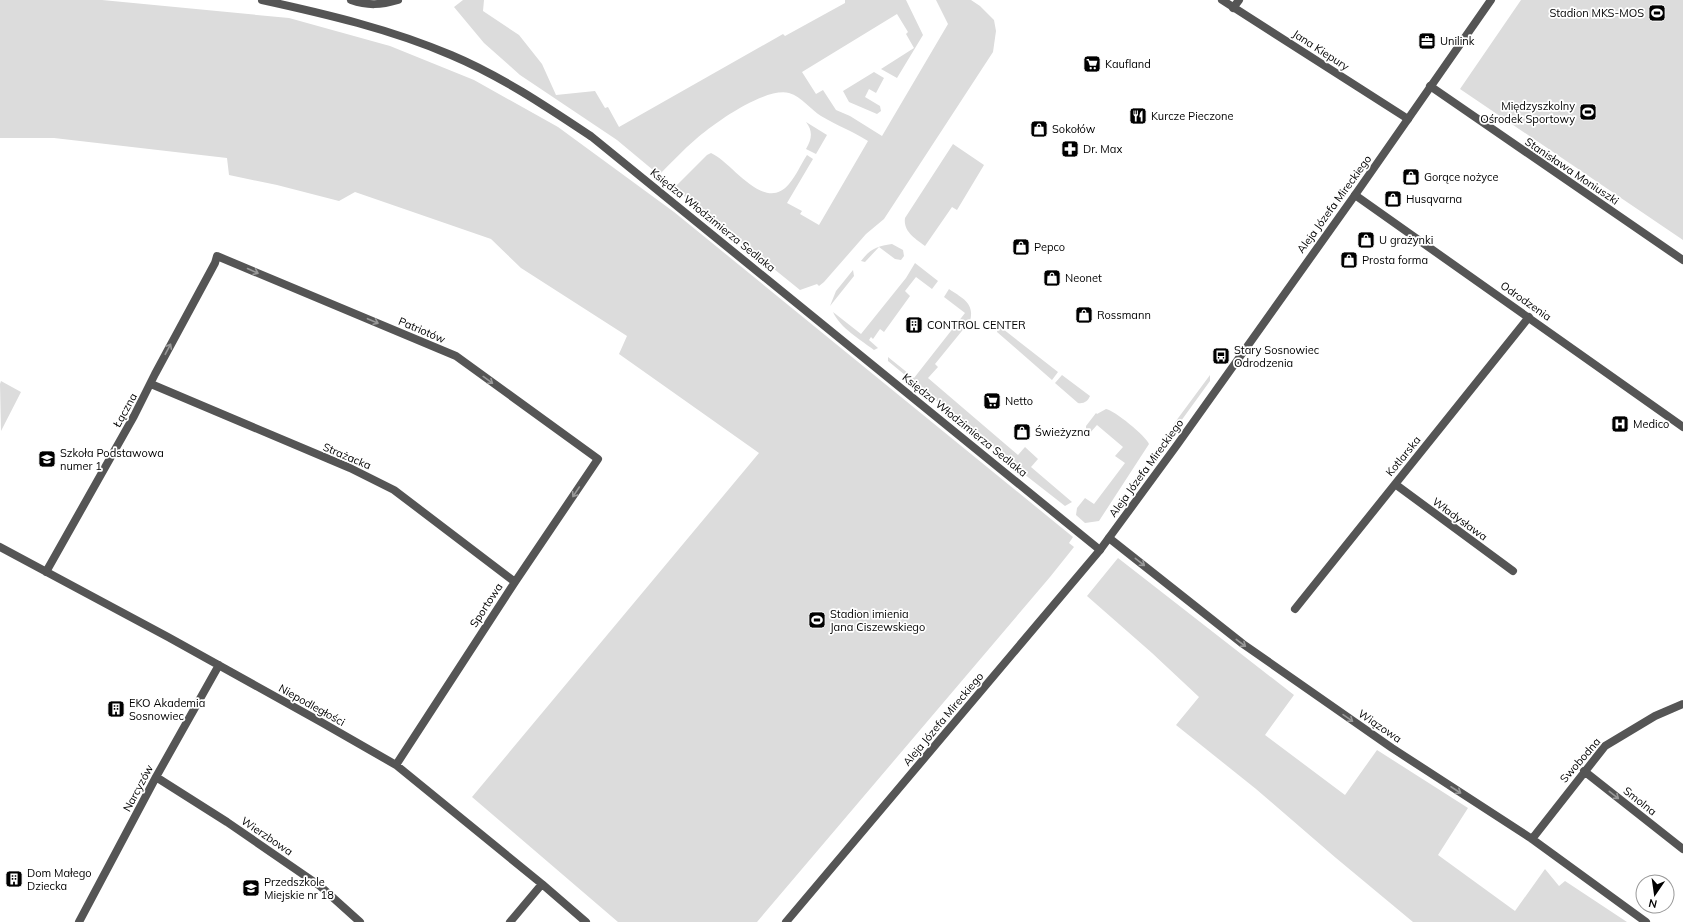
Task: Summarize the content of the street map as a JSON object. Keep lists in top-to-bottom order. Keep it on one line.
{"streets":{"street":["Jana Kiepury","Stanisława Moniuszki","Aleja Józefa Mireckiego","Księdza Włodzimierza Sedlaka","Odrodzenia","Patriotów","Łączna","Strażacka","Kotlarska","Władysława","Sportowa","Niepodległości","Wiązowa","Swobodna","Narcyzów","Smolna","Wierzbowa"]},"crossings":[["Jana Kiepury","Aleja Józefa Mireckiego"],["Stanisława Moniuszki","Aleja Józefa Mireckiego"],["Aleja Józefa Mireckiego","Księdza Włodzimierza Sedlaka"],["Aleja Józefa Mireckiego","Odrodzenia"],["Aleja Józefa Mireckiego","Wiązowa"],["Odrodzenia","Kotlarska"],["Patriotów","Łączna"],["Patriotów","Sportowa"],["Łączna","Strażacka"],["Łączna","Niepodległości"],["Strażacka","Sportowa"],["Kotlarska","Władysława"],["Sportowa","Niepodległości"],["Niepodległości","Narcyzów"],["Wiązowa","Swobodna"],["Swobodna","Smolna"],["Narcyzów","Wierzbowa"]],"one_way":["Patriotów","Łączna","Sportowa","Wiązowa","Smolna"],"places":{"sports":["Stadion MKS-MOS","Międzyszkolny Ośrodek Sportowy","Stadion imienia Jana Ciszewskiego"],"office":["Unilink"],"supermarket":["Kaufland","Netto"],"restaurant":["Kurcze Pieczone"],"shop":["Sokołów","Gorące nożyce","Husqvarna","U grażynki","Pepco","Prosta forma","Neonet","Rossmann","Świeżyzna"],"pharmacy":["Dr. Max"],"building":["CONTROL CENTER","EKO Akademia Sosnowiec","Dom Małego Dziecka"],"bus stop":["Stary Sosnowiec Odrodzenia"],"hospital":["Medico"],"school or university":["Szkoła Podstawowa numer 1","Przedszkole Miejskie nr 18"]},"north":"bottom"}
